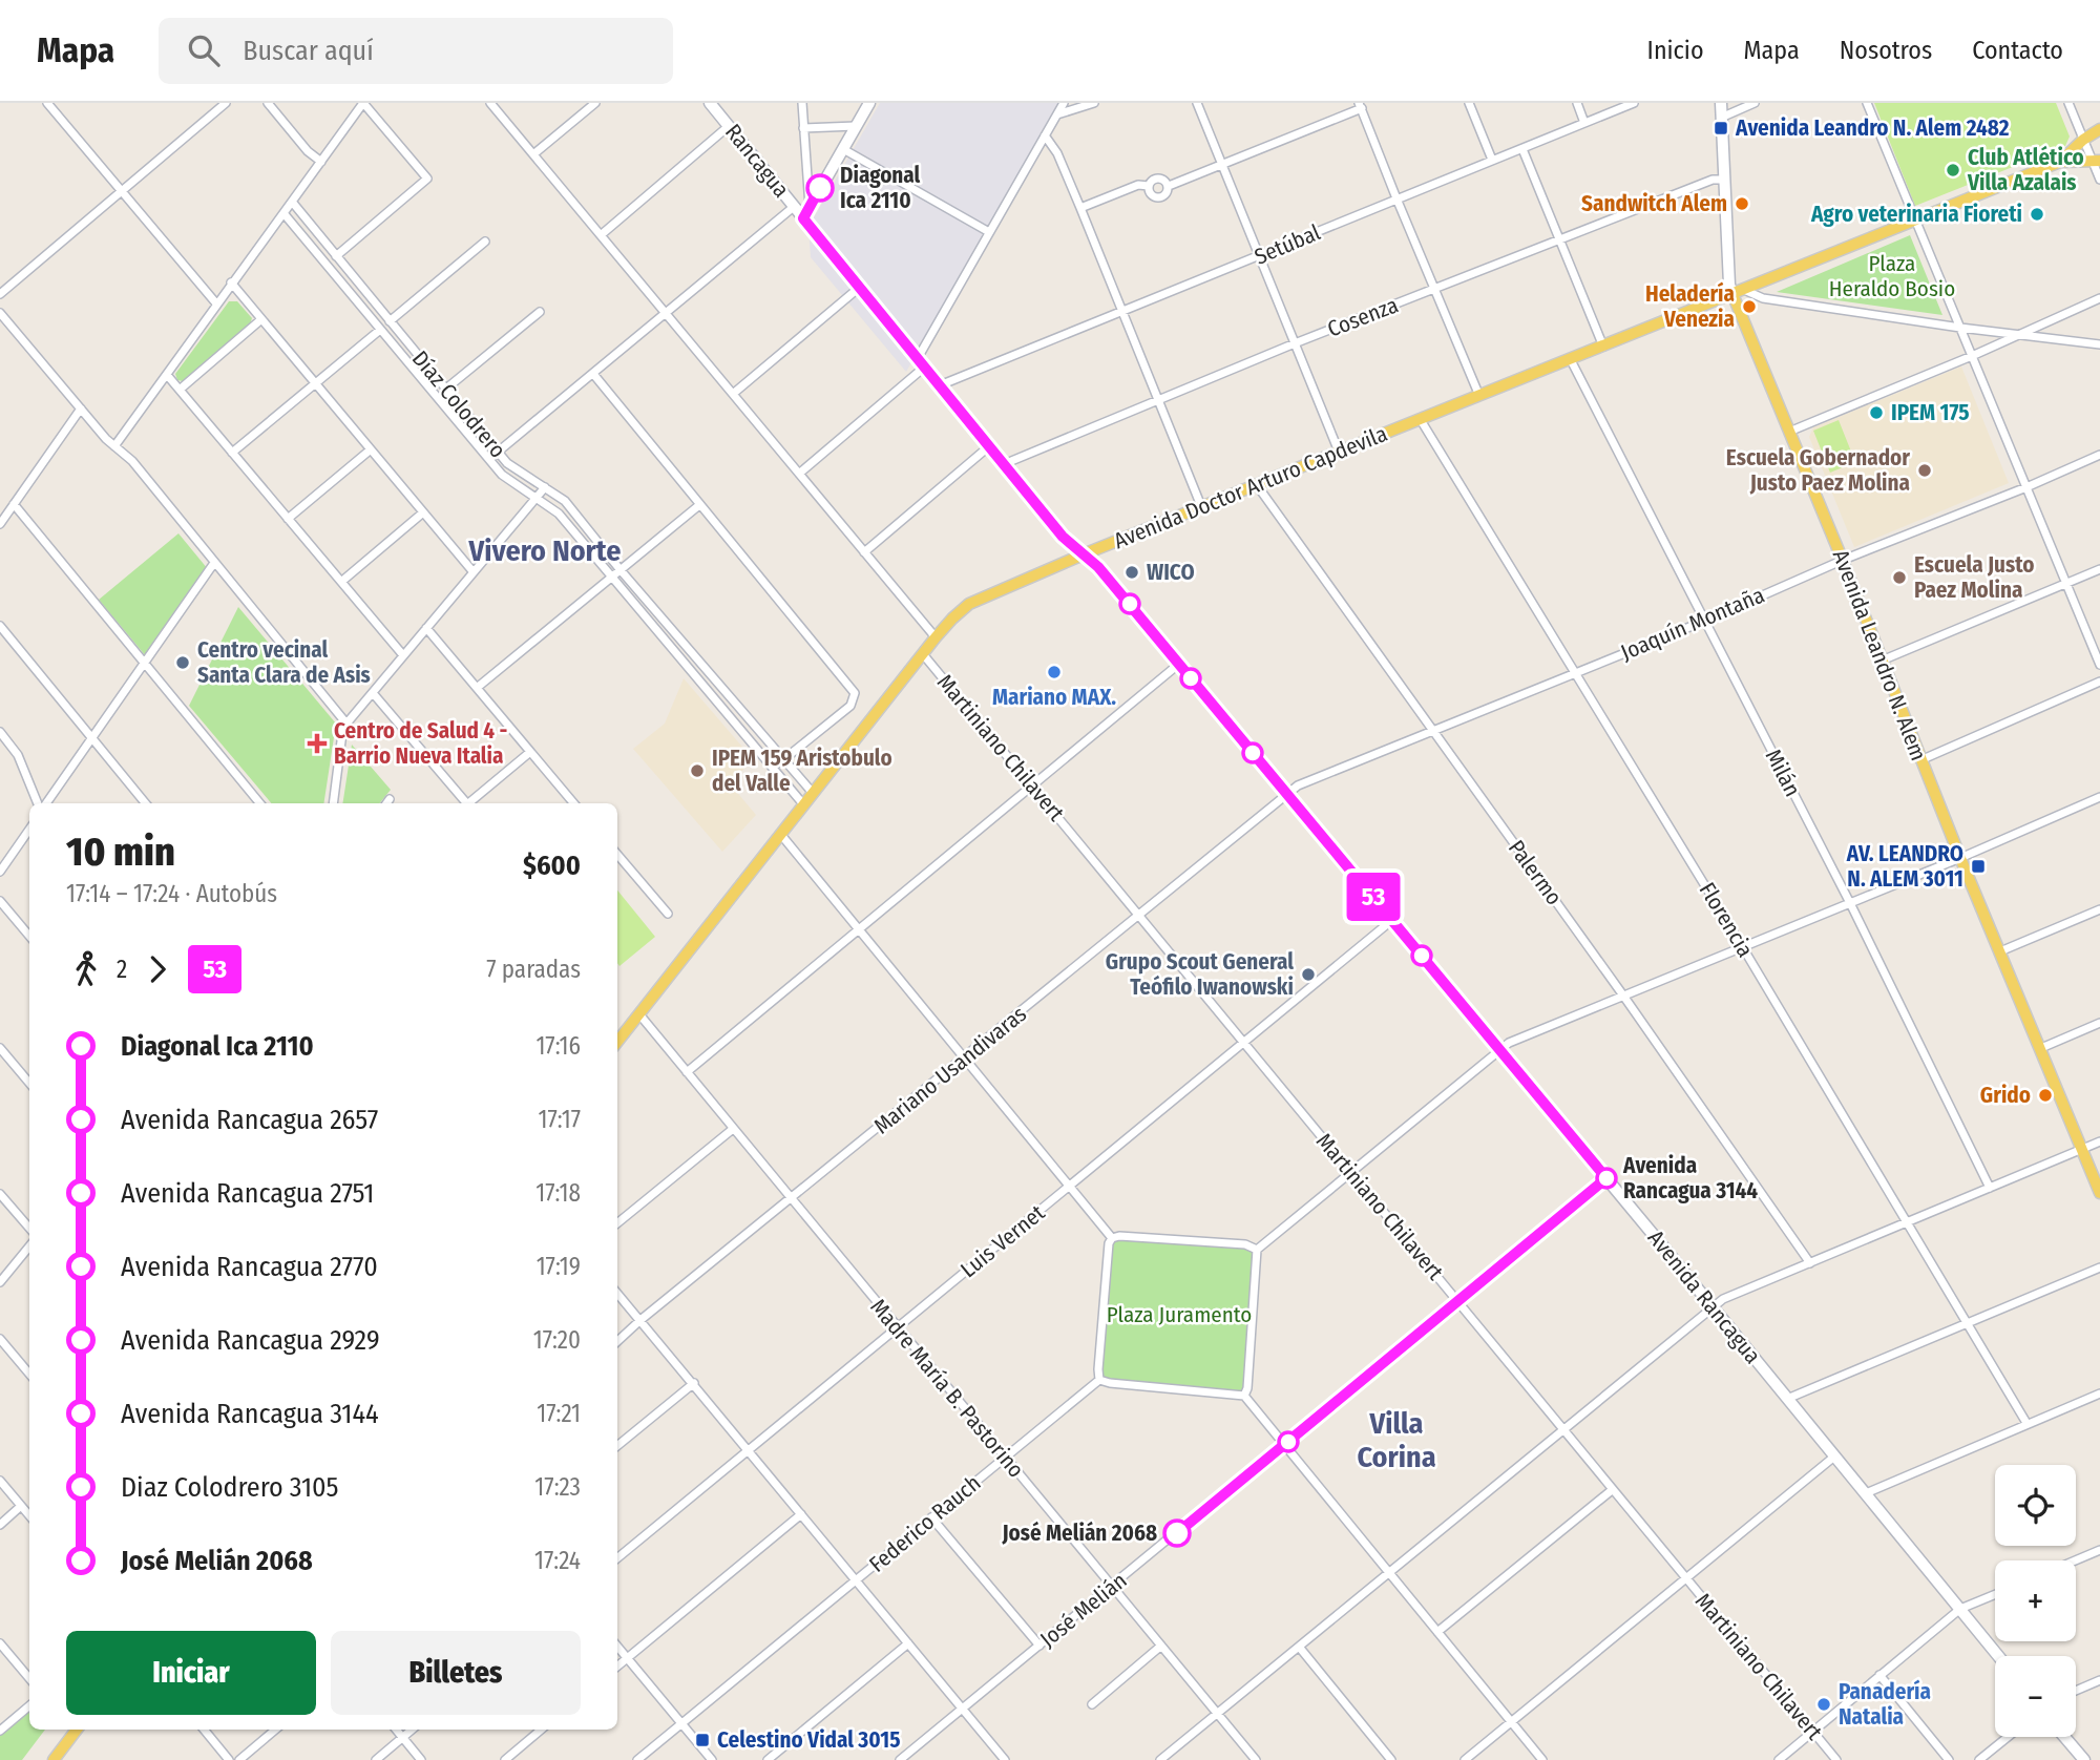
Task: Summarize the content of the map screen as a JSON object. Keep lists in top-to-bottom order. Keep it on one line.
{"streets":{"main road":["Rancagua","Avenida Doctor Arturo Capdevila","Avenida Leandro N. Alem","Avenida Rancagua"],"street":["Setúbal","Cosenza","Díaz Colodrero","Joaquín Montaña","Martiniano Chilavert","Milán","Palermo","Florencia","Mariano Usandivaras","Luis Vernet","Madre María B. Pastorino","Federico Rauch","José Melián"]},"crossings":[["Rancagua","Avenida Rancagua"],["Setúbal","Avenida Rancagua"],["Cosenza","Avenida Leandro N. Alem"],["Cosenza","Avenida Rancagua"],["Díaz Colodrero","Avenida Doctor Arturo Capdevila"],["Avenida Doctor Arturo Capdevila","Avenida Leandro N. Alem"],["Avenida Doctor Arturo Capdevila","Martiniano Chilavert"],["Avenida Doctor Arturo Capdevila","Milán"],["Avenida Doctor Arturo Capdevila","Palermo"],["Avenida Doctor Arturo Capdevila","Florencia"],["Avenida Doctor Arturo Capdevila","Avenida Rancagua"],["Avenida Doctor Arturo Capdevila","Madre María B. Pastorino"],["Joaquín Montaña","Avenida Leandro N. Alem"],["Joaquín Montaña","Milán"],["Joaquín Montaña","Palermo"],["Joaquín Montaña","Florencia"],["Joaquín Montaña","Mariano Usandivaras"],["Joaquín Montaña","Avenida Rancagua"],["Martiniano Chilavert","Mariano Usandivaras"],["Martiniano Chilavert","Luis Vernet"],["Martiniano Chilavert","José Melián"],["Mariano Usandivaras","Avenida Rancagua"],["Mariano Usandivaras","Madre María B. Pastorino"],["Luis Vernet","Avenida Rancagua"],["Luis Vernet","Madre María B. Pastorino"],["Avenida Rancagua","José Melián"],["Madre María B. Pastorino","Federico Rauch"],["Madre María B. Pastorino","José Melián"]],"districts":["Vivero Norte","Villa Corina"],"parks":["Plaza Heraldo Bosio","Plaza Juramento"],"places":{"transit":["Avenida Leandro N. Alem 2482","AV. LEANDRO N. ALEM 3011","Celestino Vidal 3015"],"other":["Club Atlético Villa Azalais","Diagonal Ica 2110","Sandwitch Alem","Agro veterinaria Fioreti","Heladería Venezia","IPEM 175","Escuela Gobernador Justo Paez Molina","WICO","Escuela Justo Paez Molina","Centro vecinal Santa Clara de Asis","Mariano MAX.","IPEM 159 Aristobulo del Valle","Grupo Scout General Teófilo Iwanowski","Grido","Avenida Rancagua 3144","José Melián 2068","Panadería Natalia"],"health":["Centro de Salud 4 - Barrio Nueva Italia"]},"lines":["bus line 53"],"page":{"header":"Mapa","search":"Buscar aquí","nav":["Inicio","Mapa","Nosotros","Contacto"],"on_map":"53","heading":["10 min","17:14 – 17:24 · Autobús","$600"],"legs":["2","53","7 paradas"],"list":[{"name":"Diagonal Ica 2110","value":"17:16"},{"name":"Avenida Rancagua 2657","value":"17:17"},{"name":"Avenida Rancagua 2751","value":"17:18"},{"name":"Avenida Rancagua 2770","value":"17:19"},{"name":"Avenida Rancagua 2929","value":"17:20"},{"name":"Avenida Rancagua 3144","value":"17:21"},{"name":"Diaz Colodrero 3105","value":"17:23"},{"name":"José Melián 2068","value":"17:24"}],"map_buttons":["+","−"],"buttons":["Iniciar","Billetes"]}}
